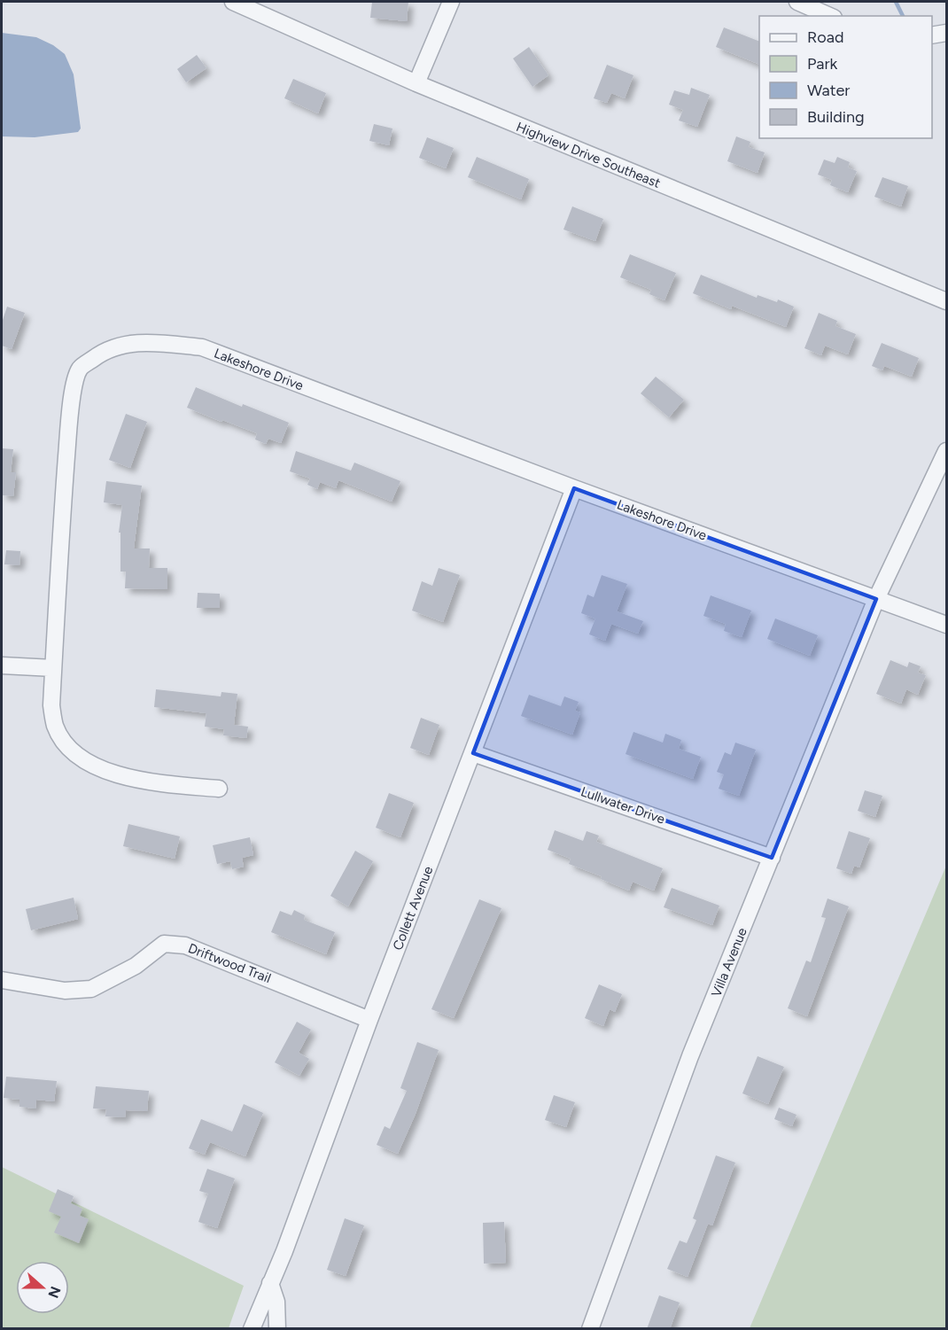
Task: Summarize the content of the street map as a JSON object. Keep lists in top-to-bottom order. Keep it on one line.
{"streets":{"street":["Highview Drive Southeast","Lakeshore Drive","Lullwater Drive","Collett Avenue","Villa Avenue","Driftwood Trail"]},"crossings":[["Lakeshore Drive","Collett Avenue"],["Lakeshore Drive","Villa Avenue"],["Lullwater Drive","Collett Avenue"],["Lullwater Drive","Villa Avenue"],["Collett Avenue","Driftwood Trail"]],"legend":["Road","Park","Water","Building"],"north":"right"}
